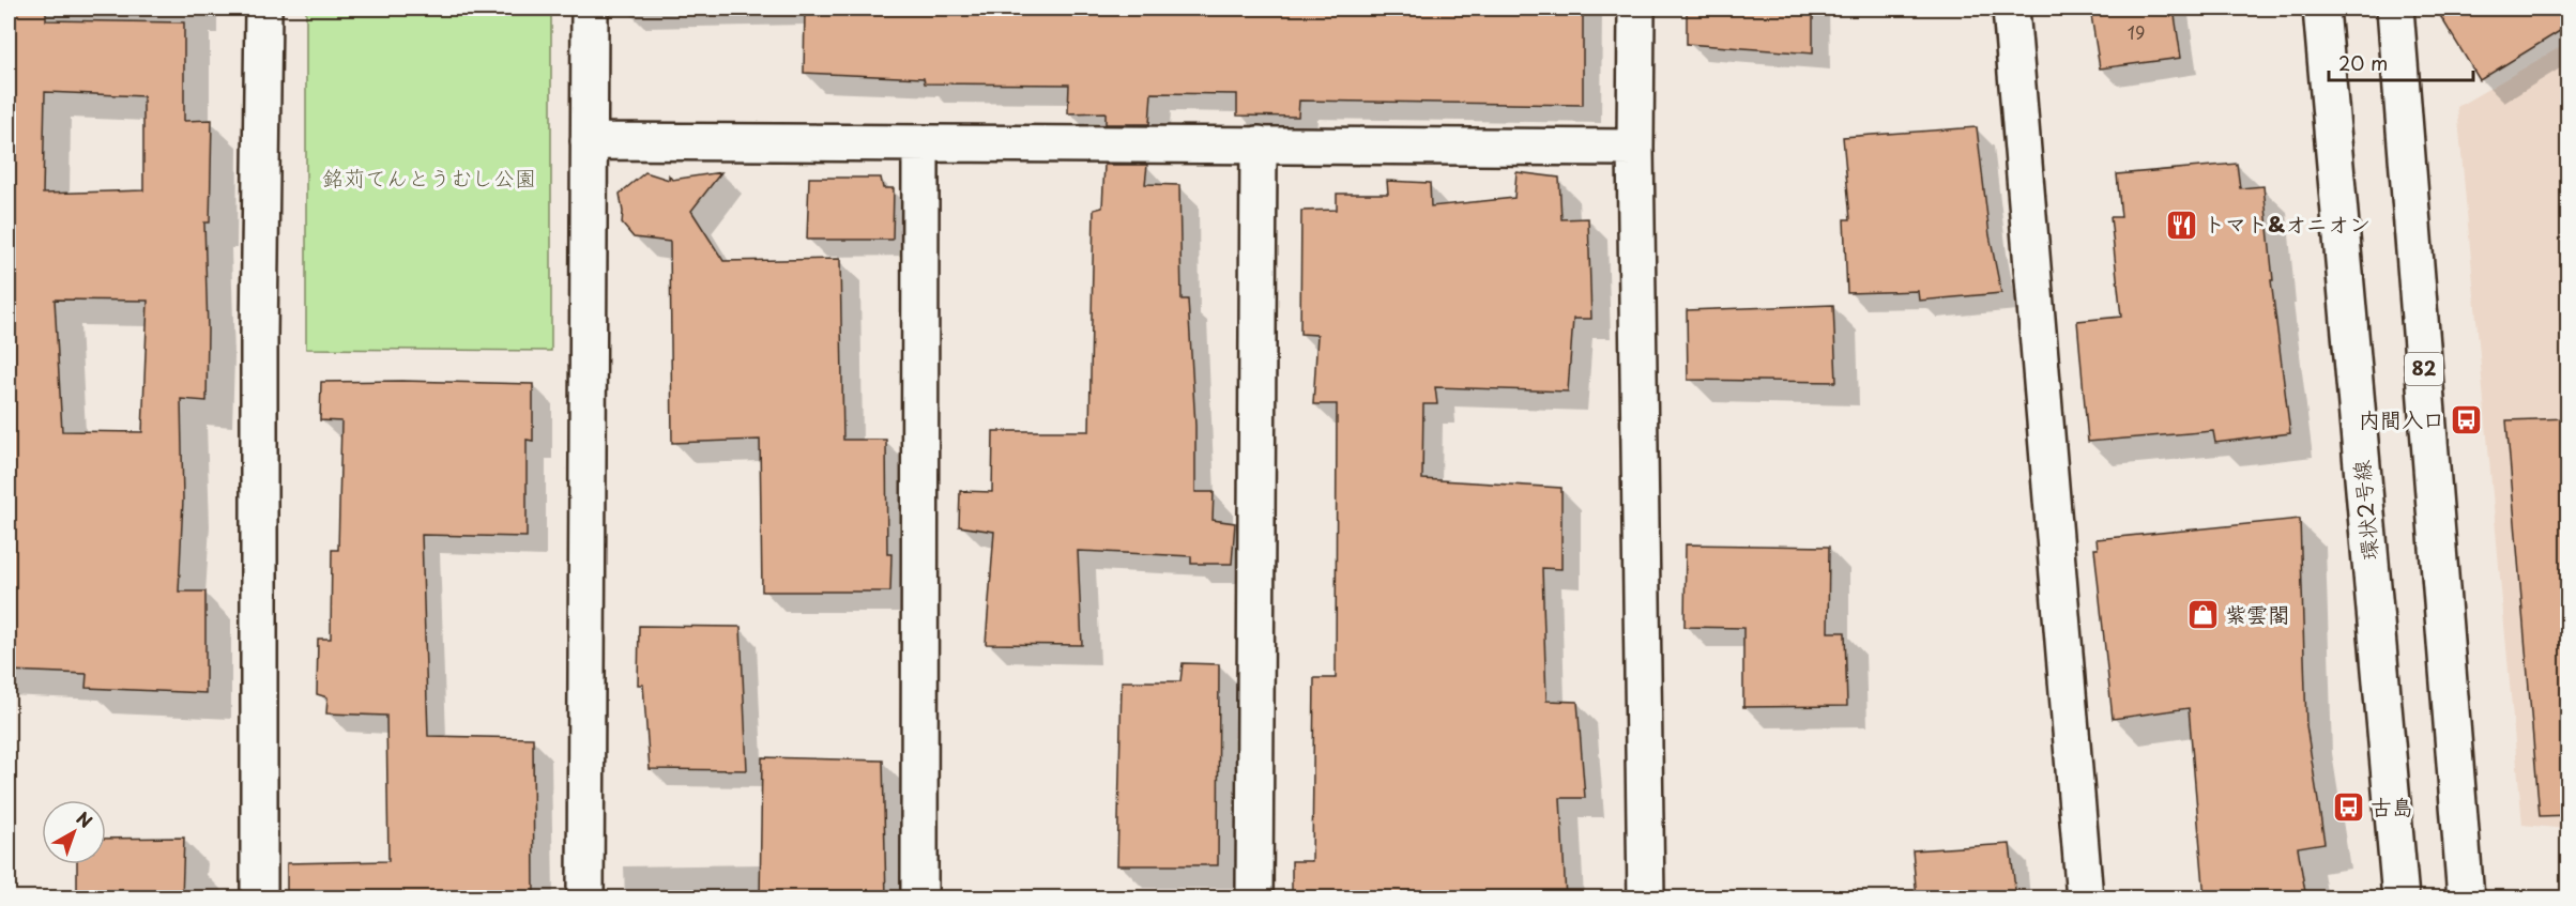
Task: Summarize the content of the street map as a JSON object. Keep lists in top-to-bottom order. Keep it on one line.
{"streets":{"street":["82","環状2号線"]},"parks":["銘苅てんとうむし公園"],"places":{"restaurant":["トマト&オニオン"],"bus stop":["内間入口","古島"],"shop":["紫雲閣"]},"house_numbers":["19"],"scale_bar":"20 m","north":"top right"}
